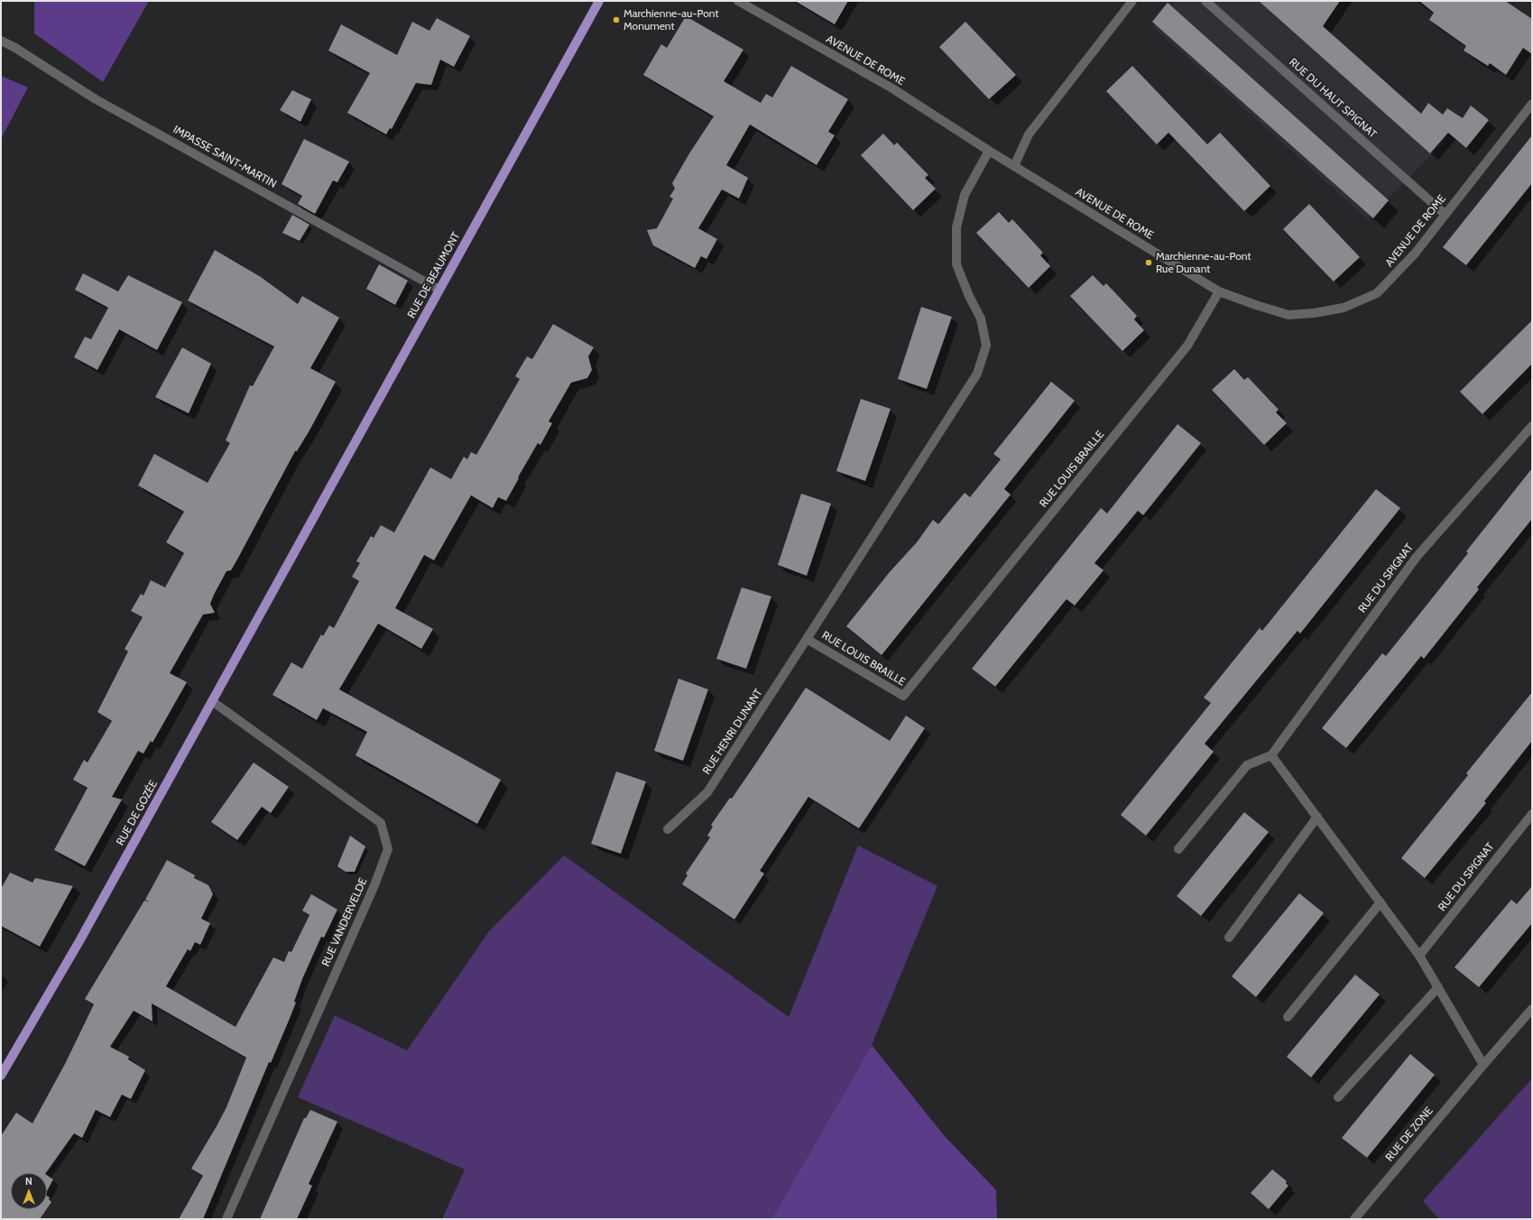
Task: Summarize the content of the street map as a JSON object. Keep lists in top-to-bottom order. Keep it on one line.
{"streets":{"main road":["RUE DE BEAUMONT","RUE DE GOZÉE"],"street":["AVENUE DE ROME","RUE DU HAUT SPIGNAT","IMPASSE SAINT-MARTIN","RUE LOUIS BRAILLE","RUE DU SPIGNAT","RUE HENRI DUNANT","RUE VANDERVELDE","RUE DE ZONE"]},"crossings":[["AVENUE DE ROME","RUE DU HAUT SPIGNAT"],["AVENUE DE ROME","RUE LOUIS BRAILLE"],["IMPASSE SAINT-MARTIN","RUE DE BEAUMONT"],["RUE DE BEAUMONT","RUE DE GOZÉE"],["RUE LOUIS BRAILLE","RUE HENRI DUNANT"],["RUE DE GOZÉE","RUE VANDERVELDE"]],"places":["Marchienne-au-Pont Monument","Marchienne-au-Pont Rue Dunant"],"north":"top"}
